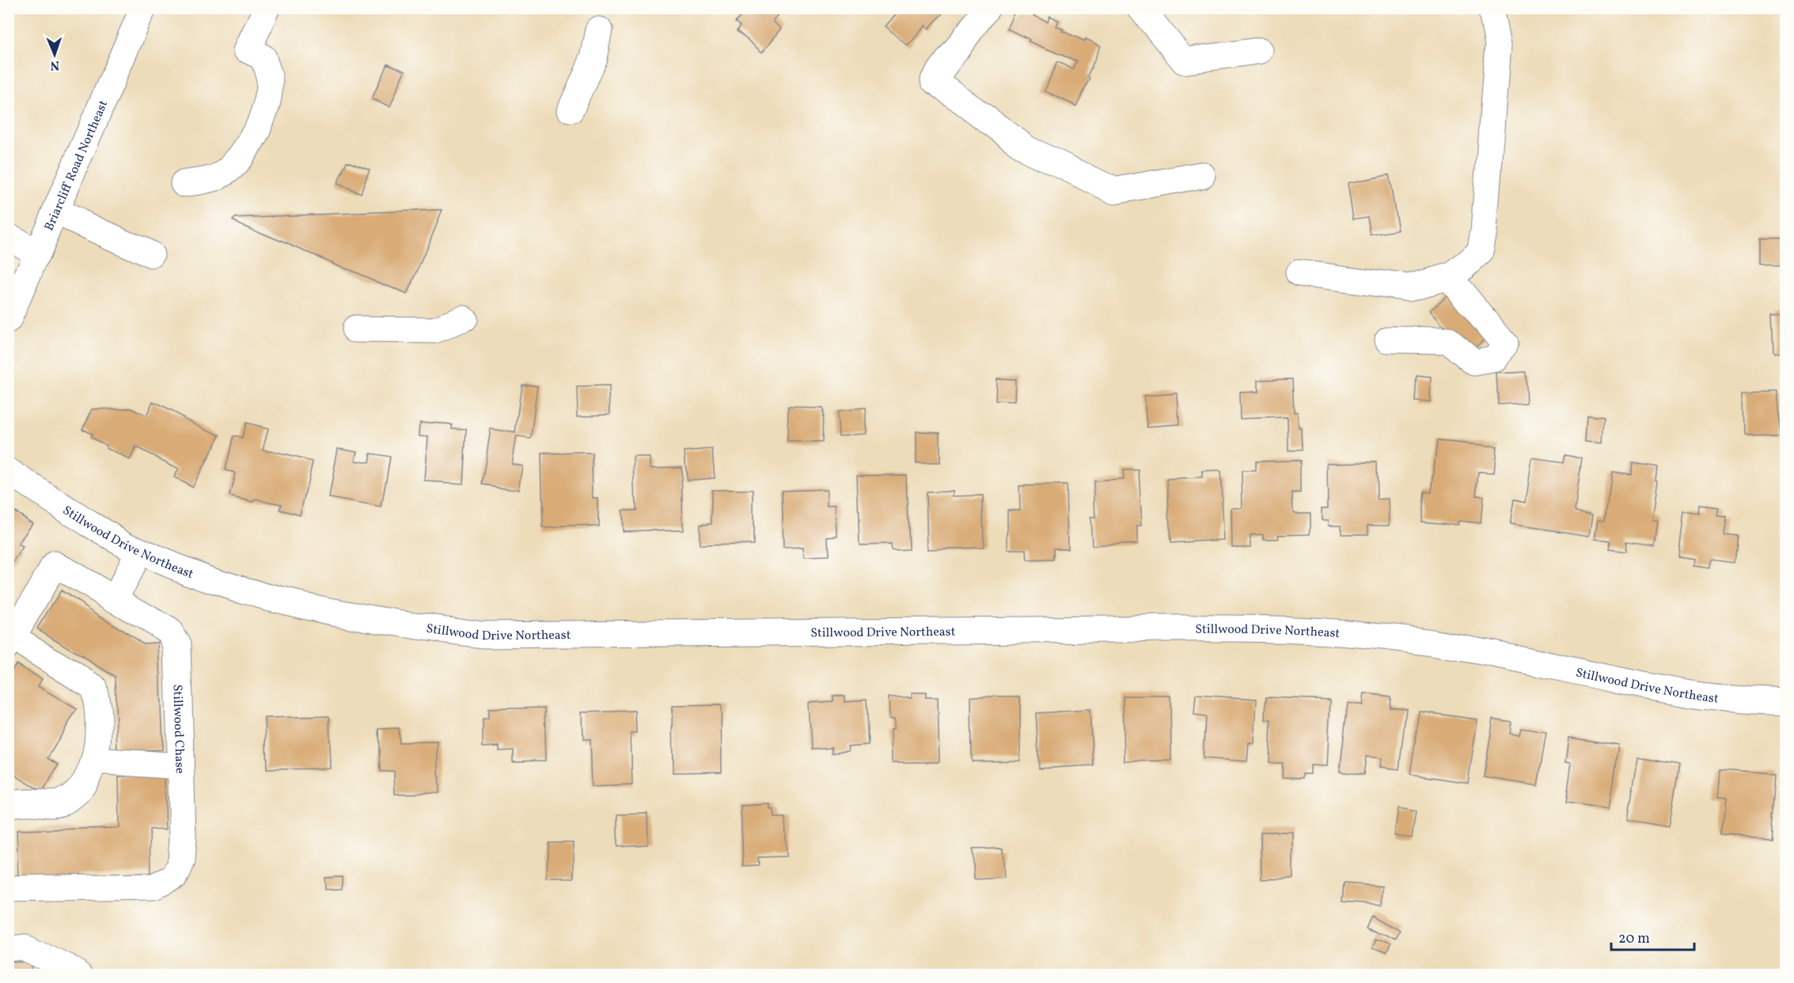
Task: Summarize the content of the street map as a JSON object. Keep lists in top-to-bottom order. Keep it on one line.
{"streets":{"street":["Briarcliff Road Northeast","Stillwood Drive Northeast","Stillwood Chase"]},"scale_bar":"20 m","north":"bottom"}
